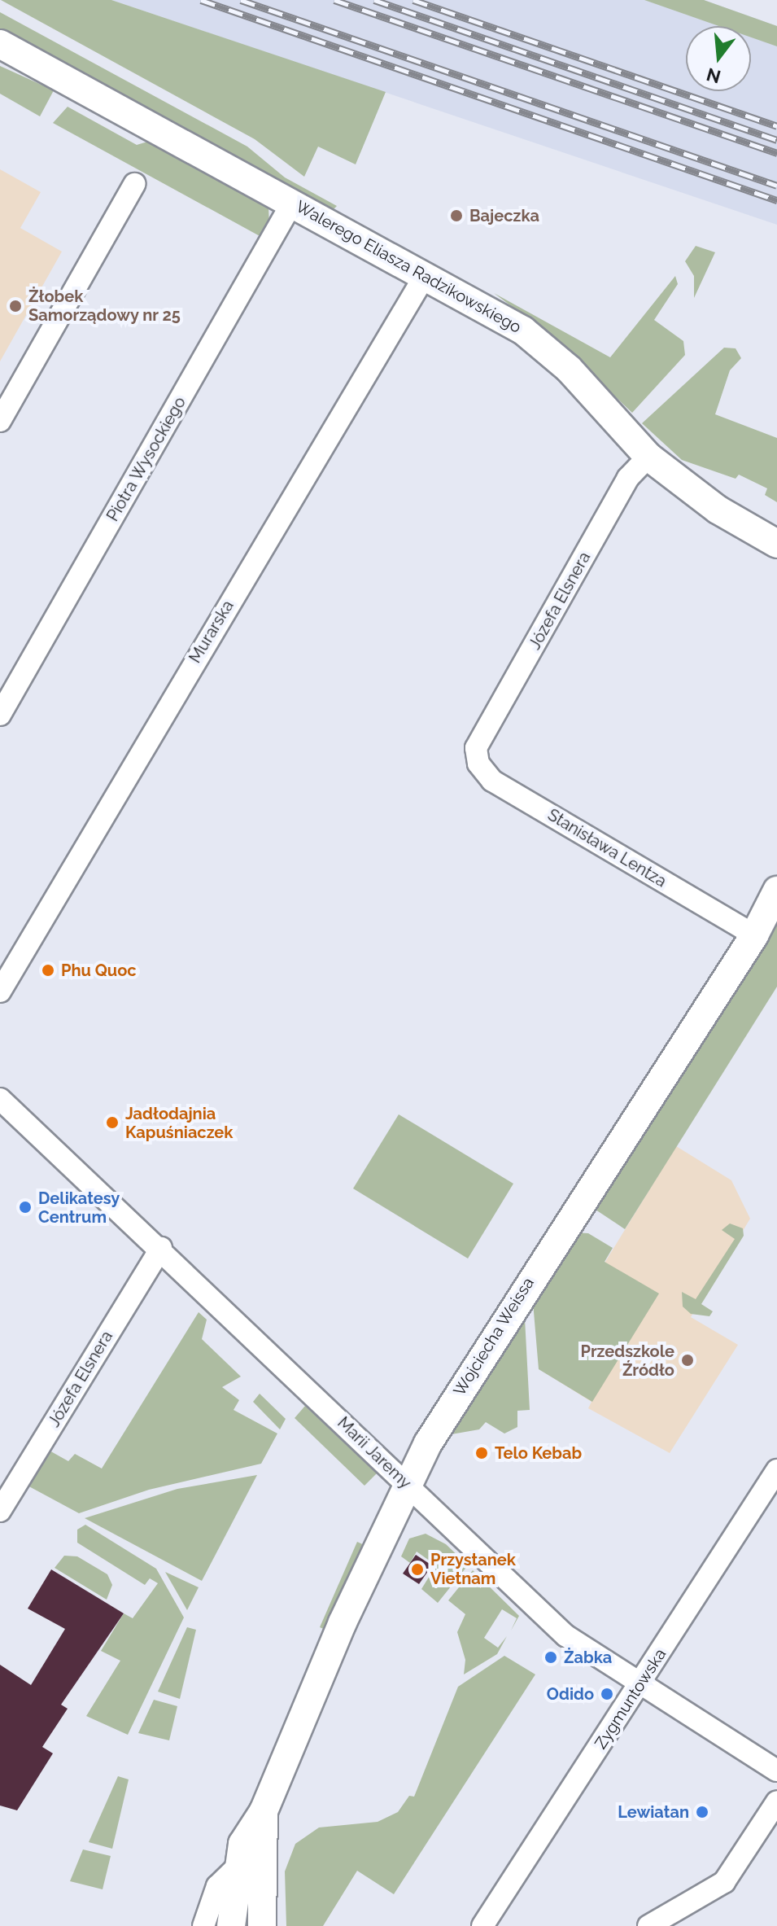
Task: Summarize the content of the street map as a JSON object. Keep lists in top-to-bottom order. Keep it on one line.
{"streets":{"street":["Walerego Eliasza Radzikowskiego","Piotra Wysockiego","Józefa Elsnera","Murarska","Stanisława Lentza","Wojciecha Weissa","Marii Jaremy","Zygmuntowska"]},"crossings":[["Walerego Eliasza Radzikowskiego","Piotra Wysockiego"],["Walerego Eliasza Radzikowskiego","Józefa Elsnera"],["Walerego Eliasza Radzikowskiego","Murarska"],["Józefa Elsnera","Stanisława Lentza"],["Józefa Elsnera","Marii Jaremy"],["Stanisława Lentza","Wojciecha Weissa"],["Wojciecha Weissa","Marii Jaremy"],["Marii Jaremy","Zygmuntowska"]],"places":["Bajeczka","Żłobek Samorządowy nr 25","Phu Quoc","Jadłodajnia Kapuśniaczek","Delikatesy Centrum","Przedszkole Źródło","Telo Kebab","Przystanek Vietnam","Żabka","Odido","Lewiatan"],"north":"bottom"}
